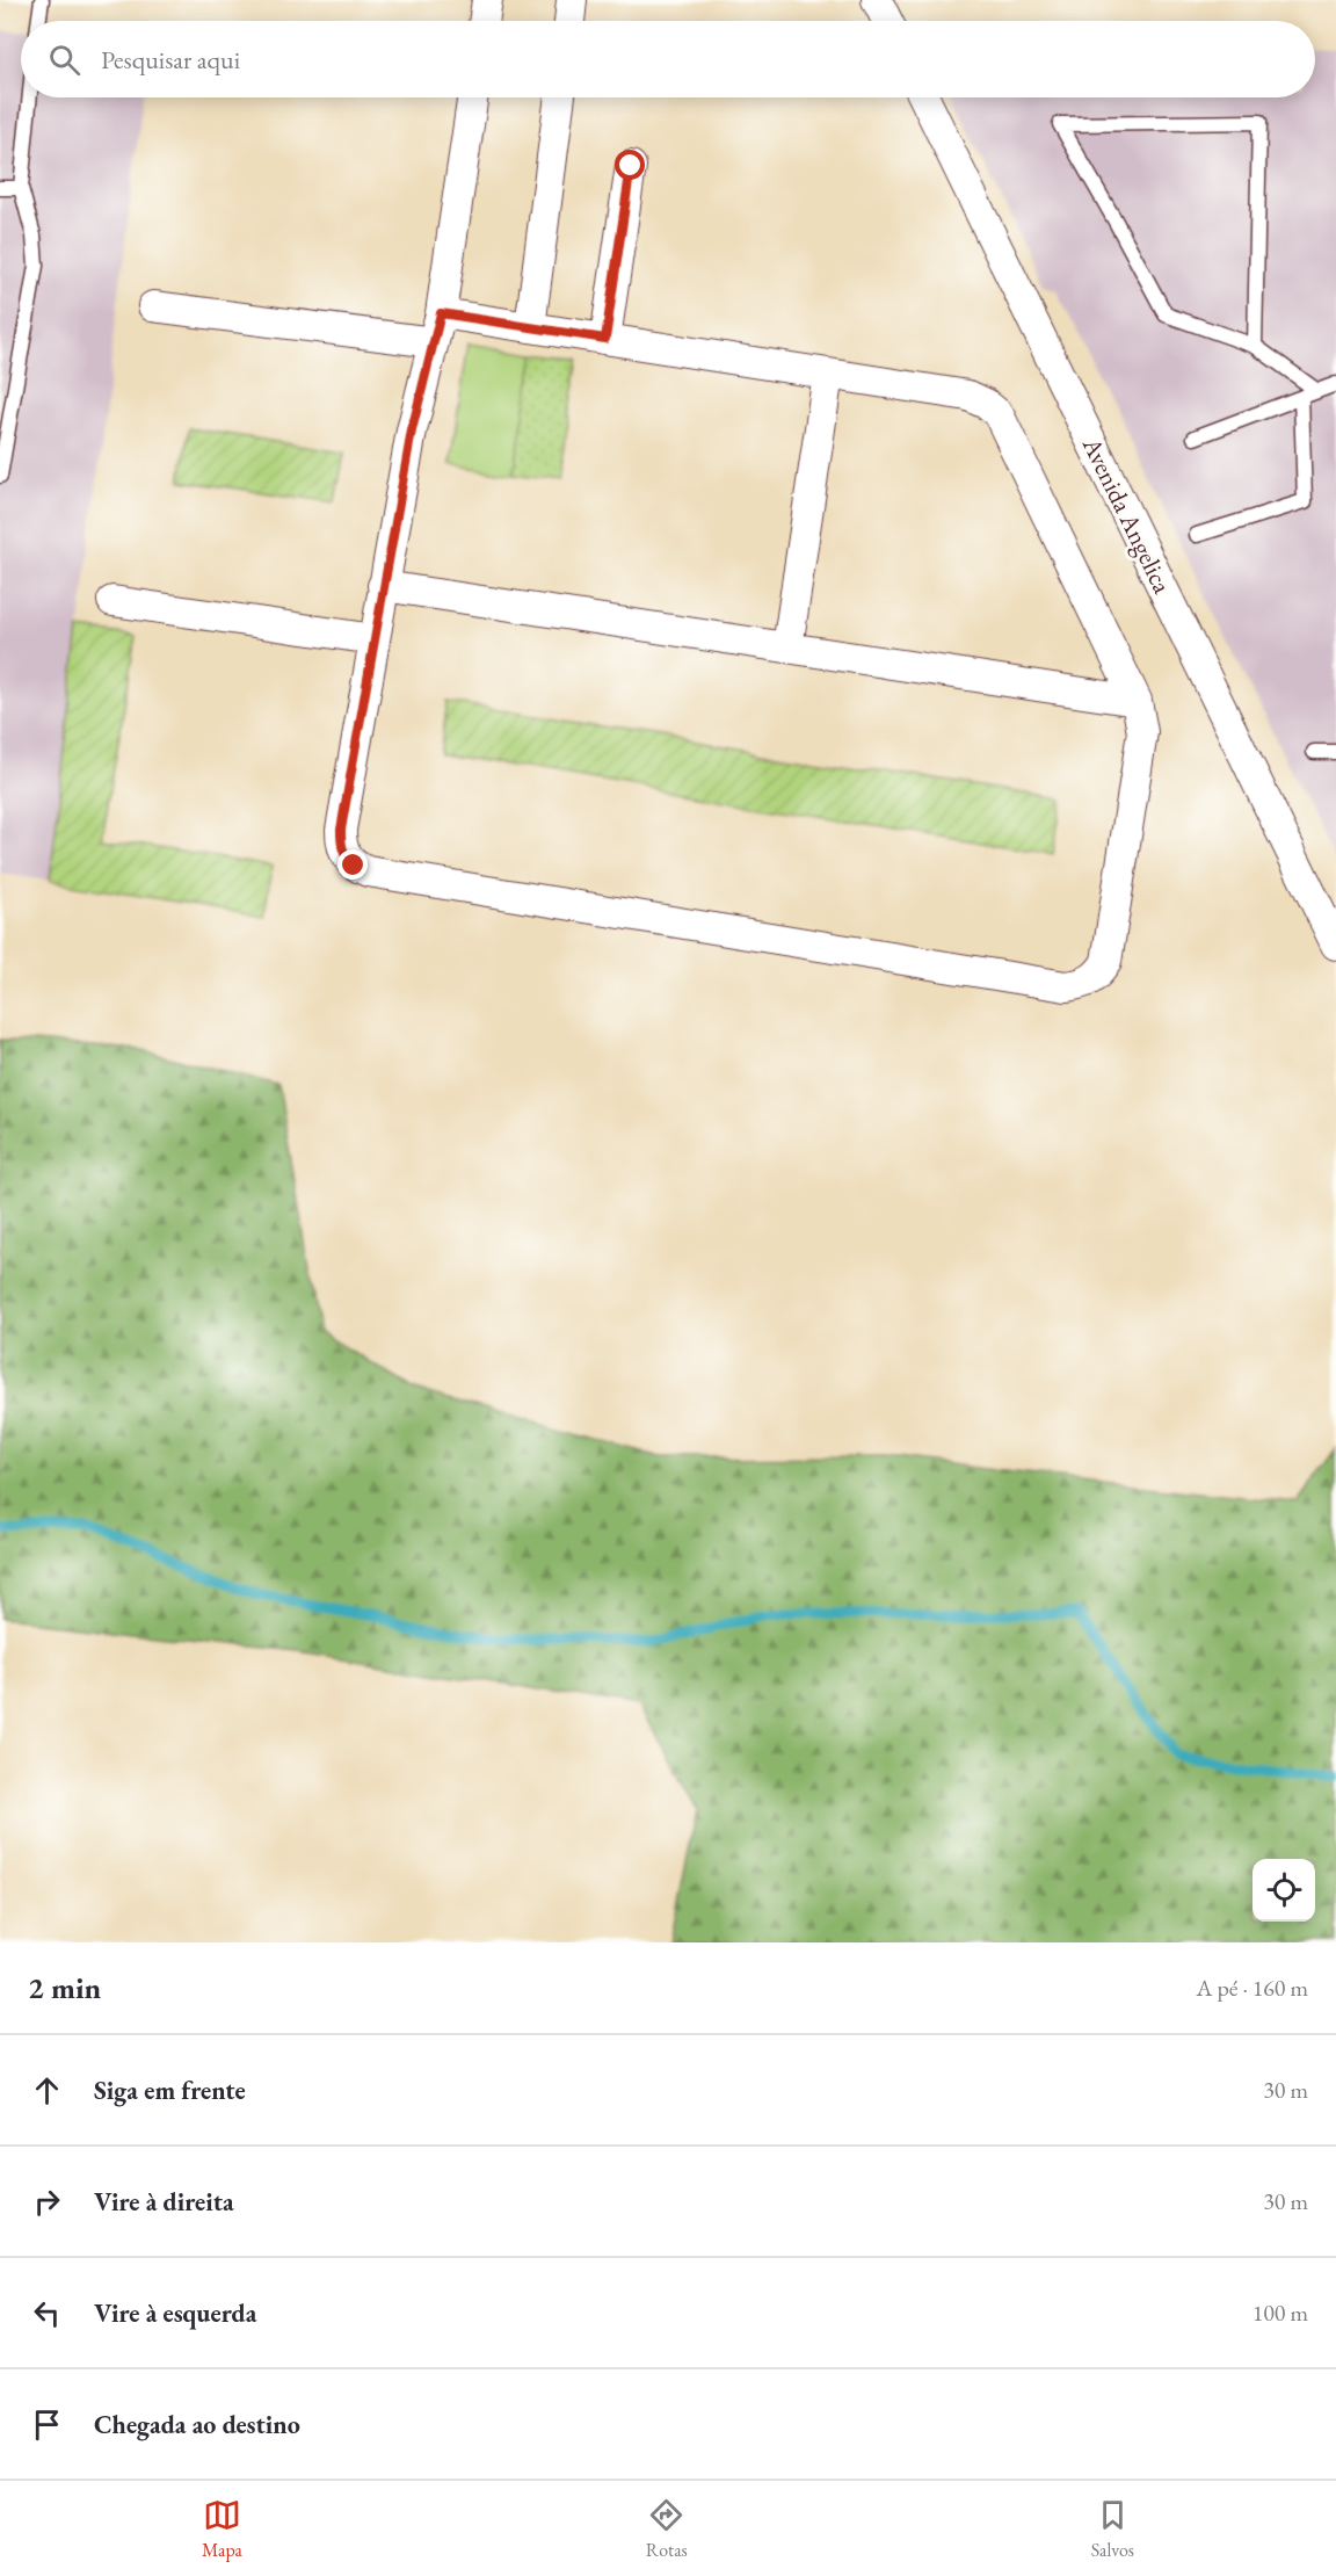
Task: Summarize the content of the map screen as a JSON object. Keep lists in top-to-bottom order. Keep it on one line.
{"streets":{"street":["Avenida Angelica"]},"page":{"search":"Pesquisar aqui","heading":["2 min","A pé · 160 m"],"list":[["Siga em frente","30 m"],["Vire à direita","30 m"],["Vire à esquerda","100 m"],"Chegada ao destino"],"nav":["Mapa","Rotas","Salvos"]}}
